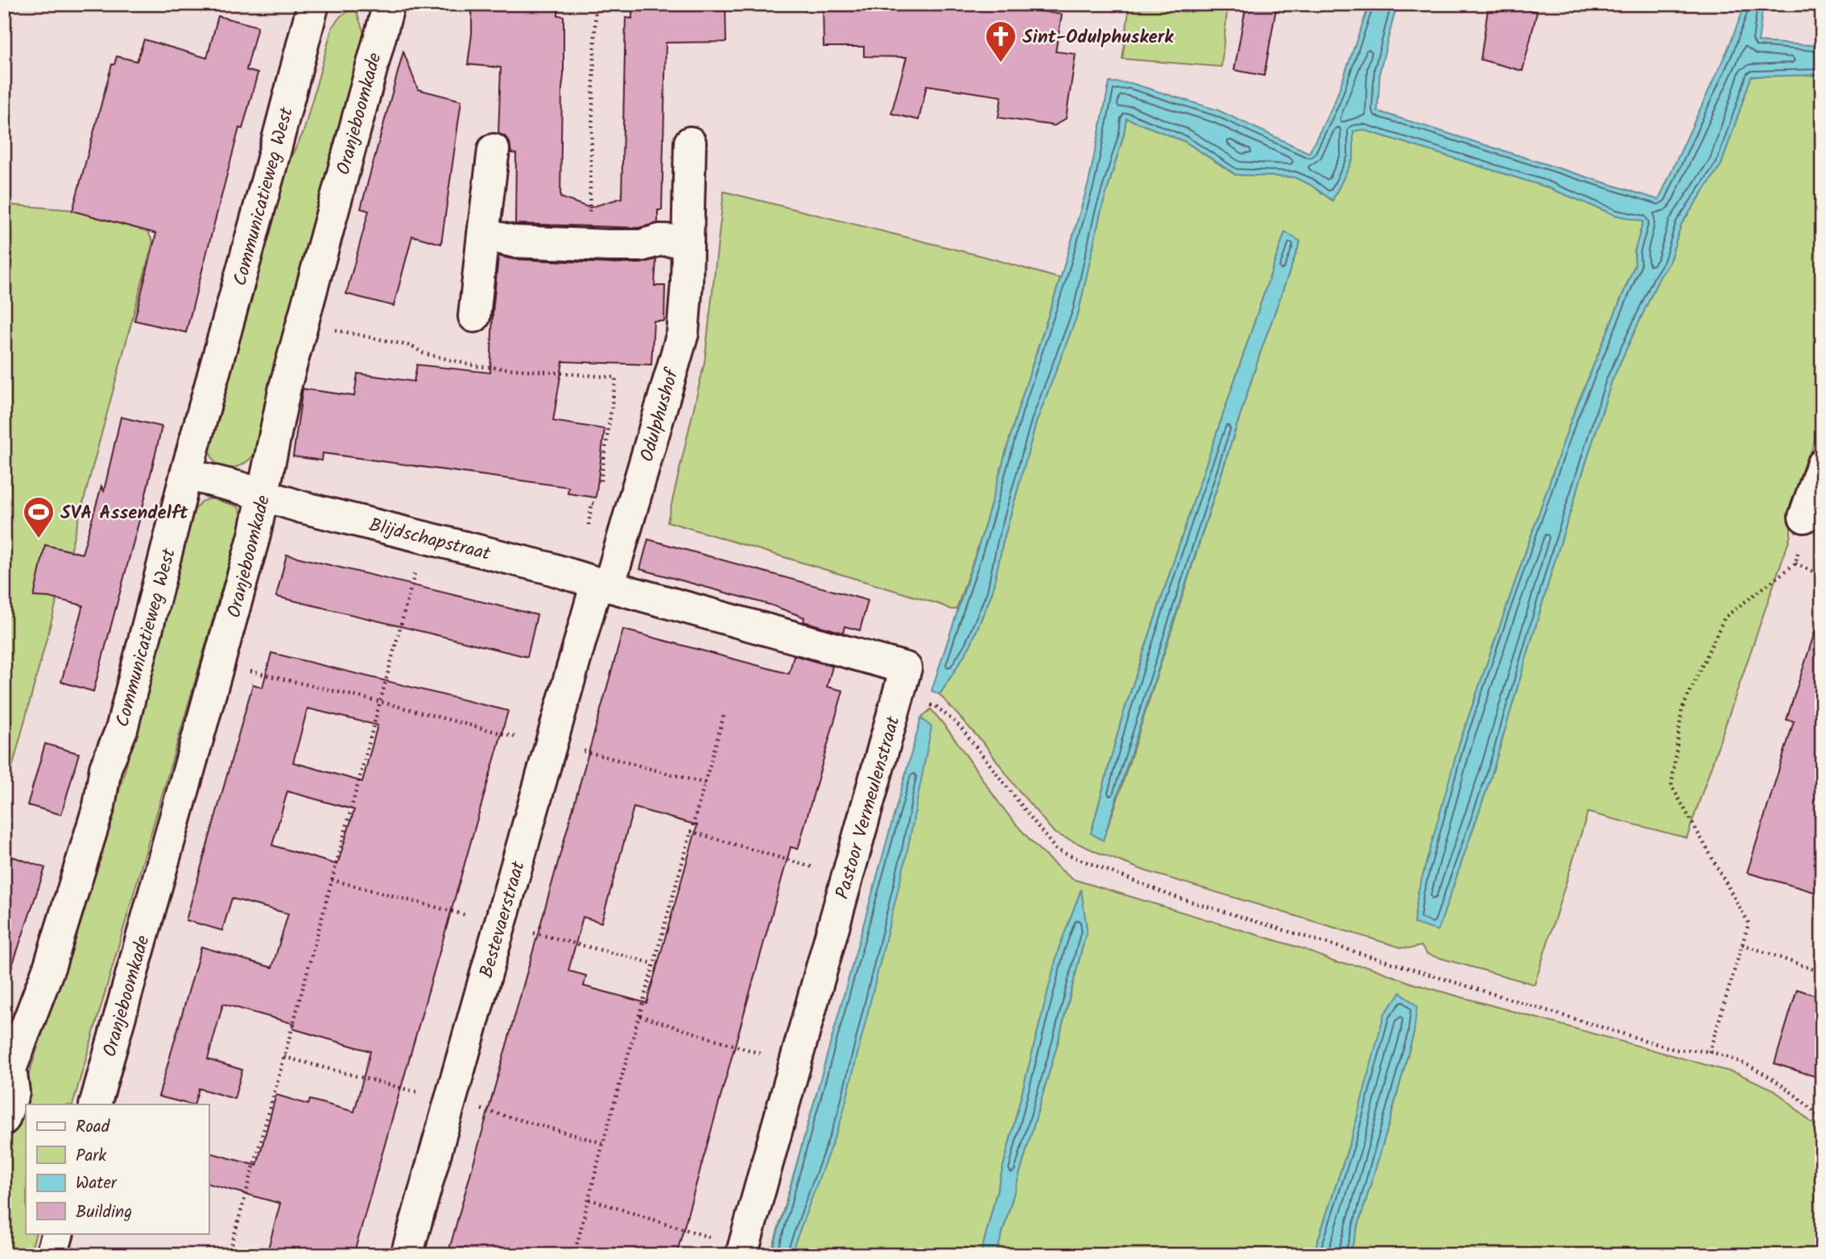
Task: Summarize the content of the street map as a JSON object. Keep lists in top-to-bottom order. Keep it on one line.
{"streets":{"street":["Oranjeboomkade","Communicatieweg West","Odulphushof","Blijdschapstraat","Pastoor Vermeulenstraat","Bestevaerstraat"]},"crossings":[["Oranjeboomkade","Blijdschapstraat"],["Communicatieweg West","Blijdschapstraat"],["Odulphushof","Blijdschapstraat"],["Odulphushof","Pastoor Vermeulenstraat"],["Odulphushof","Bestevaerstraat"],["Blijdschapstraat","Pastoor Vermeulenstraat"],["Blijdschapstraat","Bestevaerstraat"],["Pastoor Vermeulenstraat","Bestevaerstraat"]],"places":{"church":["Sint-Odulphuskerk"],"sports":["SVA Assendelft"]},"legend":["Road","Park","Water","Building"]}
